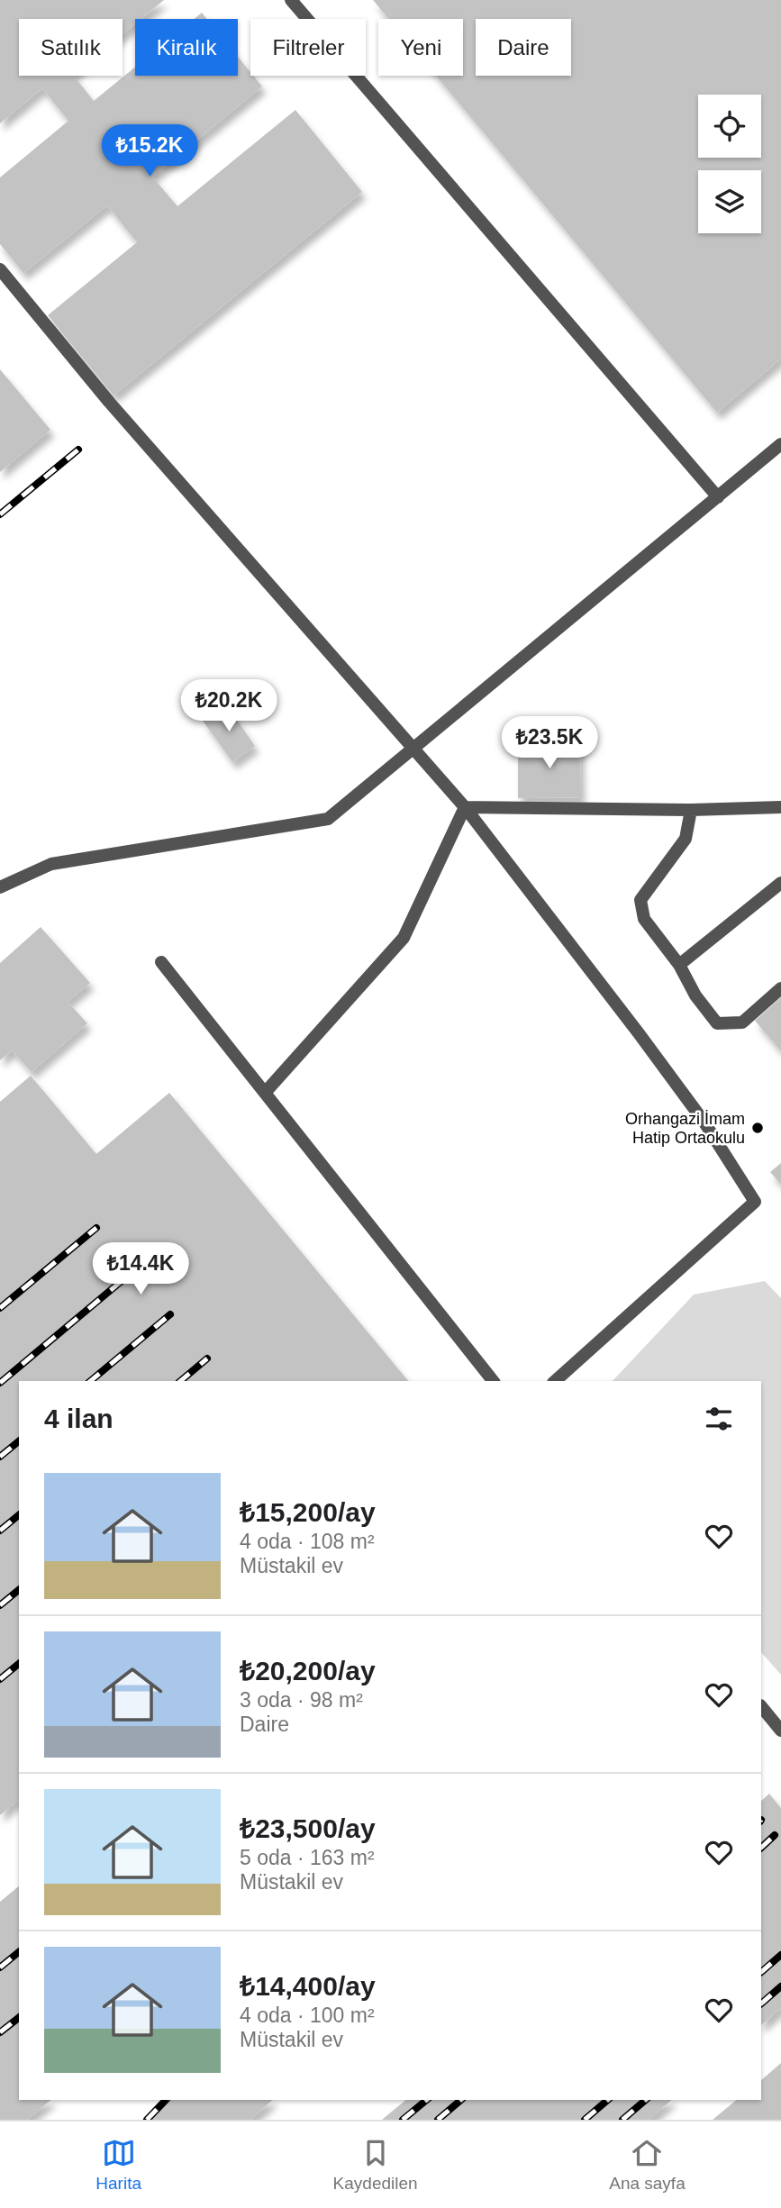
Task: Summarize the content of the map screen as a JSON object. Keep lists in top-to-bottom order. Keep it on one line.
{"places":["Orhangazi İmam Hatip Ortaokulu"],"page":{"chip":["Satılık","Kiralık","Filtreler","Yeni","Daire"],"price":["₺15.2K","₺20.2K","₺23.5K","₺14.4K"],"heading":"4 ilan","list":[{"name":"₺15,200/ay","note":"4 oda · 108 m² · Müstakil ev"},{"name":"₺20,200/ay","note":"3 oda · 98 m² · Daire"},{"name":"₺23,500/ay","note":"5 oda · 163 m² · Müstakil ev"},{"name":"₺14,400/ay","note":"4 oda · 100 m² · Müstakil ev"}],"tabs":["Harita","Kaydedilen","Ana sayfa"]}}
